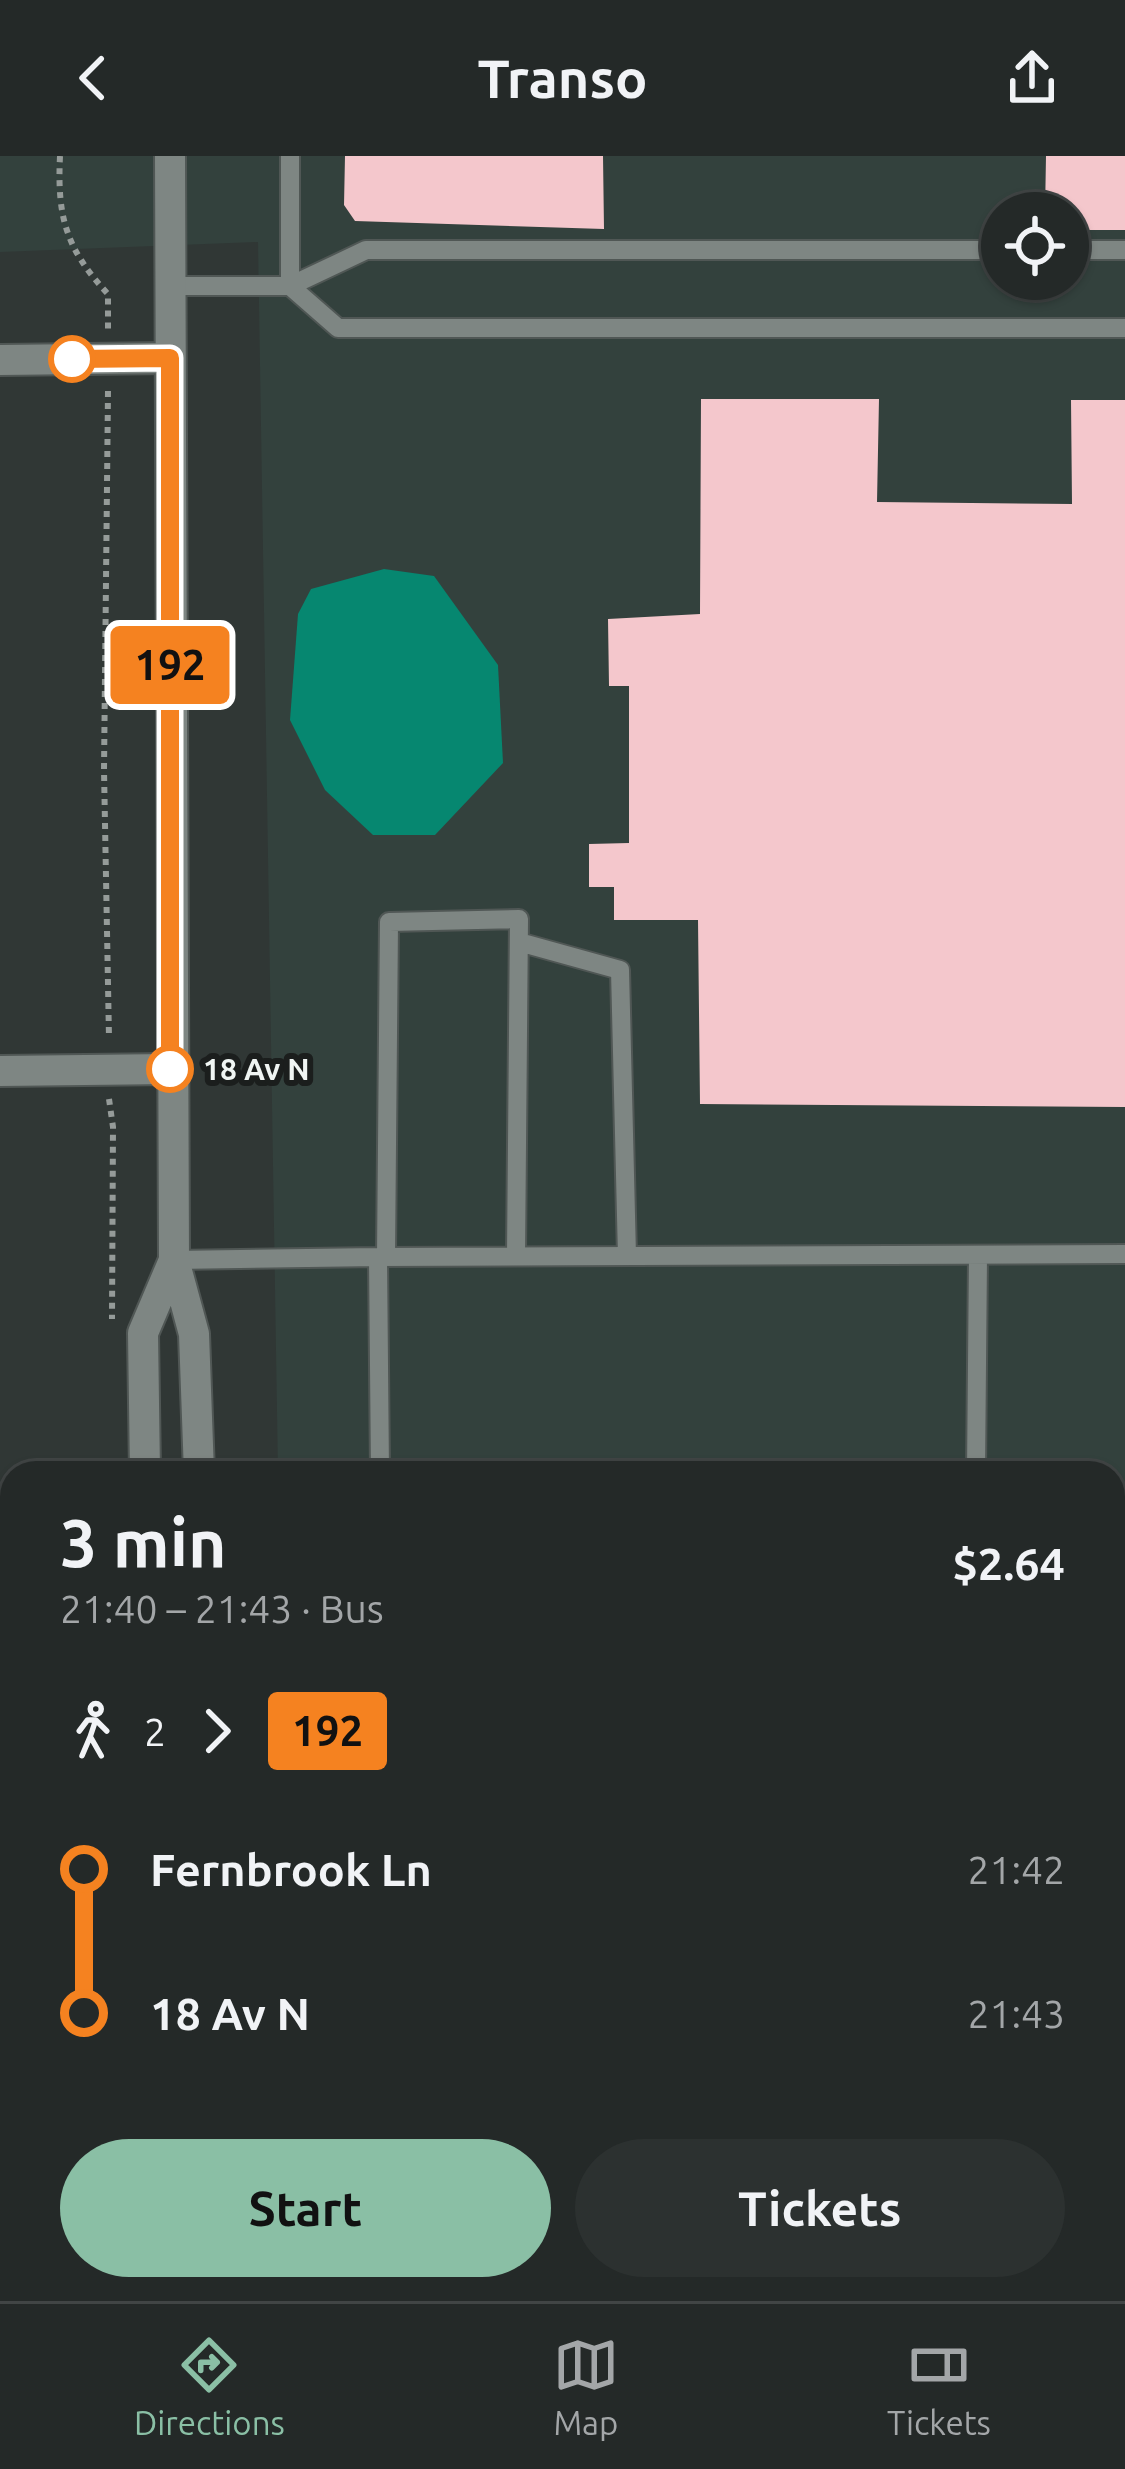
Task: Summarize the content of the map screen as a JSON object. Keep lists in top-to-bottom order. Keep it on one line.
{"places":["18 Av N"],"lines":["bus line 192"],"page":{"header":"Transo","on_map":"192","heading":["3 min","21:40 – 21:43 · Bus","$2.64"],"legs":["2","192"],"list":[{"name":"Fernbrook Ln","value":"21:42"},{"name":"18 Av N","value":"21:43"}],"buttons":["Start","Tickets"],"tabs":["Directions","Map","Tickets"]}}
